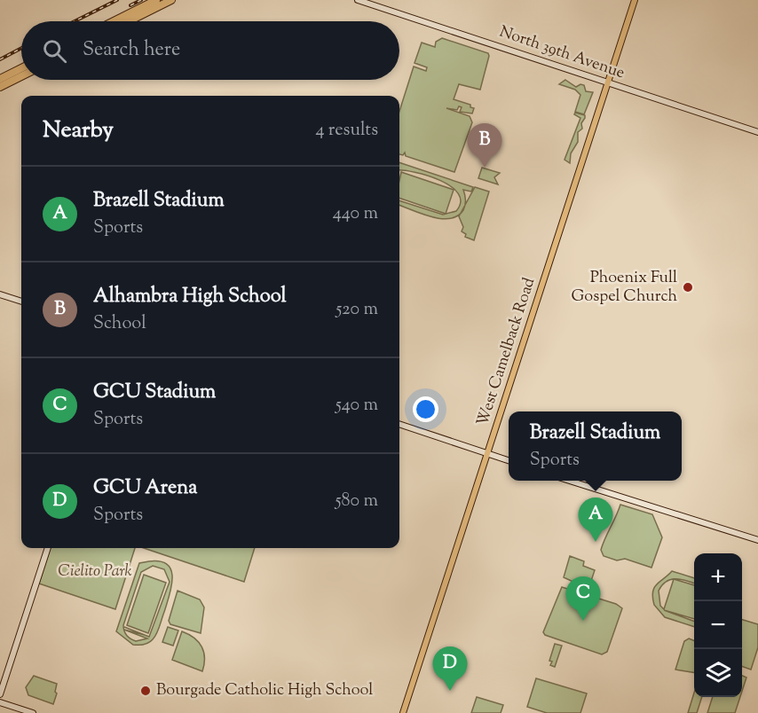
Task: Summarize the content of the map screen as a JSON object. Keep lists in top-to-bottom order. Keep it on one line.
{"streets":{"main road":["West Camelback Road"],"street":["North 39th Avenue"]},"crossings":[["North 39th Avenue","West Camelback Road"]],"parks":["Cielito Park"],"places":["Phoenix Full Gospel Church","Bourgade Catholic High School"],"page":{"search":"Search here","heading":["Nearby","4 results"],"pins":["B","A","C","D"],"list":[{"mark":"A","name":"Brazell Stadium","note":"Sports","value":"440 m"},{"mark":"B","name":"Alhambra High School","note":"School","value":"520 m"},{"mark":"C","name":"GCU Stadium","note":"Sports","value":"540 m"},{"mark":"D","name":"GCU Arena","note":"Sports","value":"580 m"}],"popup":["Brazell Stadium","Sports"],"map_buttons":["+","−"]}}
